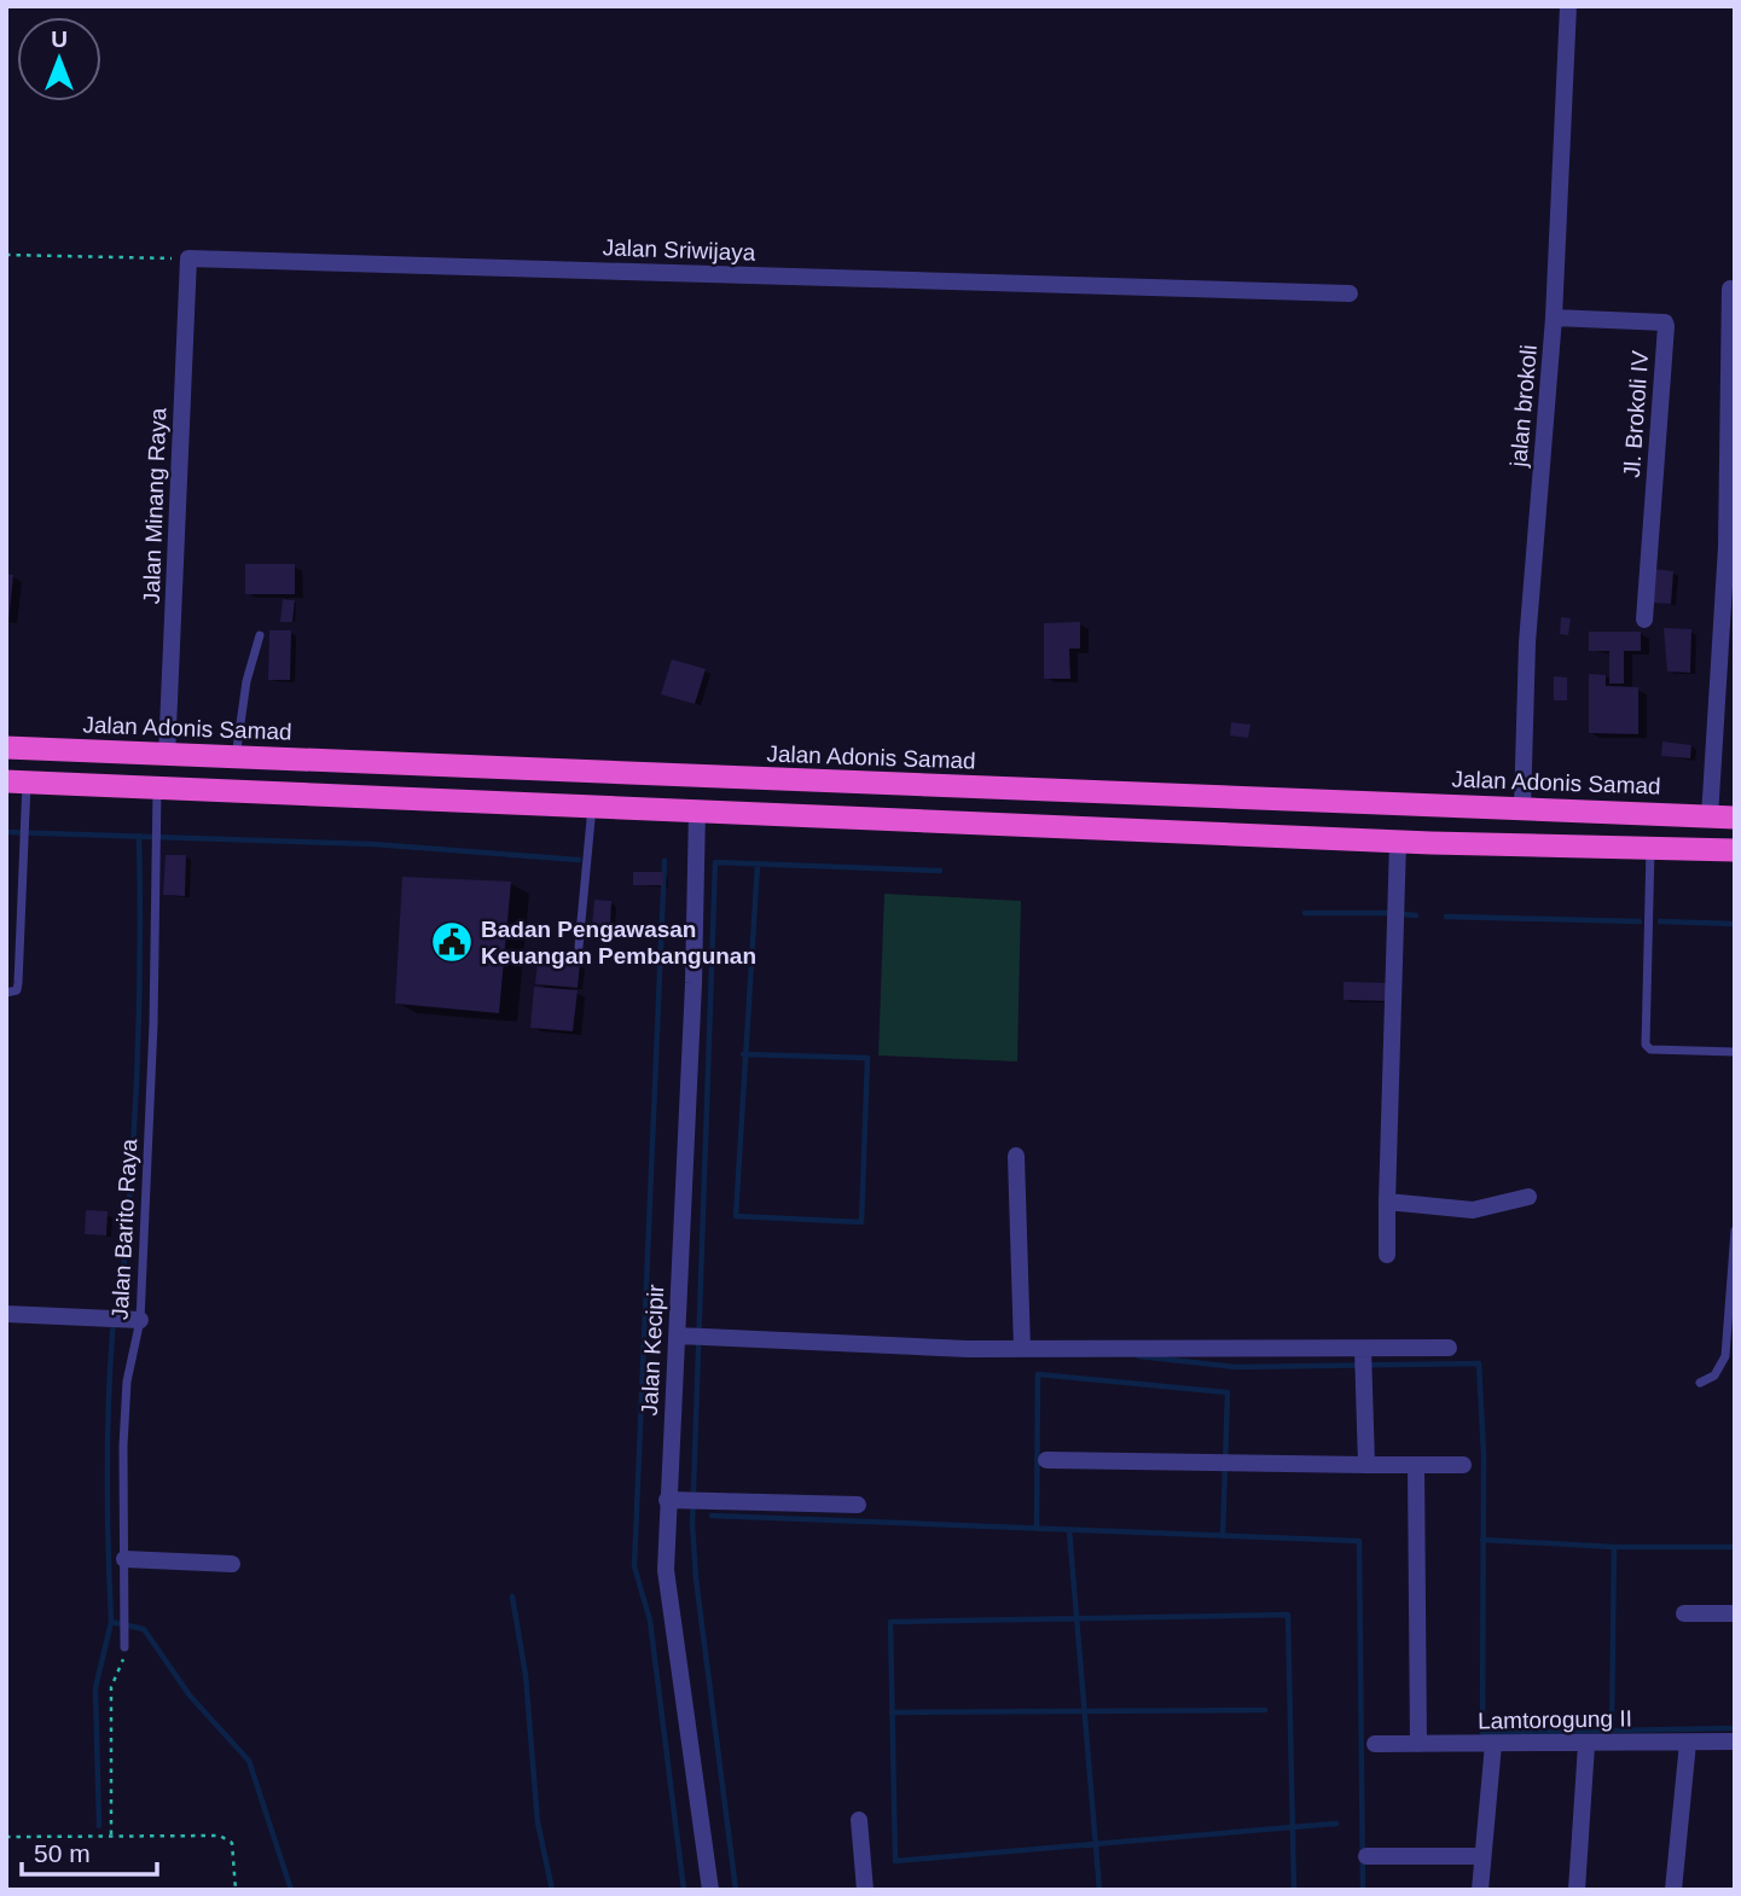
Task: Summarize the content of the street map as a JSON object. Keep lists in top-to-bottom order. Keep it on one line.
{"streets":{"highway":["Jalan Adonis Samad"],"street":["Jalan Sriwijaya","jalan brokoli","Jl. Brokoli IV","Jalan Minang Raya","Jalan Kecipir","Lamtorogung II"],"lane":["Jalan Barito Raya"]},"crossings":[["Jalan Sriwijaya","Jalan Minang Raya"],["jalan brokoli","Jl. Brokoli IV"],["jalan brokoli","Jalan Adonis Samad"],["Jalan Minang Raya","Jalan Adonis Samad"]],"places":{"public building":["Badan Pengawasan Keuangan Pembangunan"]},"scale_bar":"50 m","north":"top"}
